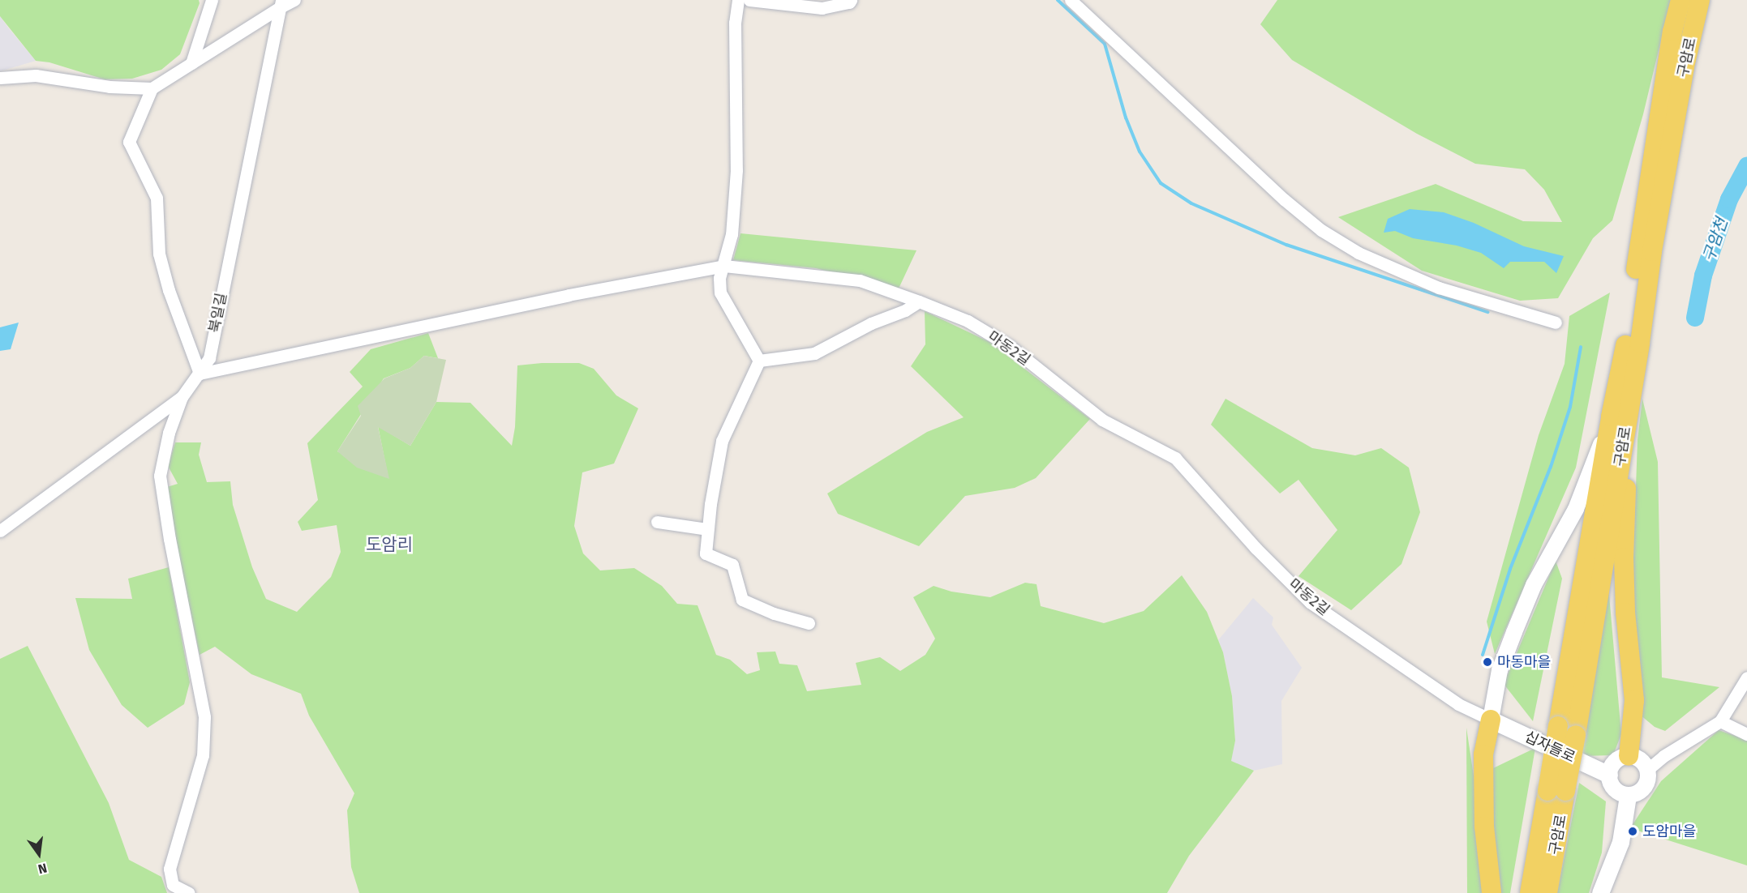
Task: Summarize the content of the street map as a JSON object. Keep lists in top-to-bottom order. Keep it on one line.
{"streets":{"main road":["구암로","십자들로"],"street":["북일길","마동2길"]},"crossings":[["북일길","마동2길"],["마동2길","십자들로"]],"districts":["도암리"],"water":["구암천"],"places":["마동마을","도암마을"],"north":"bottom"}
